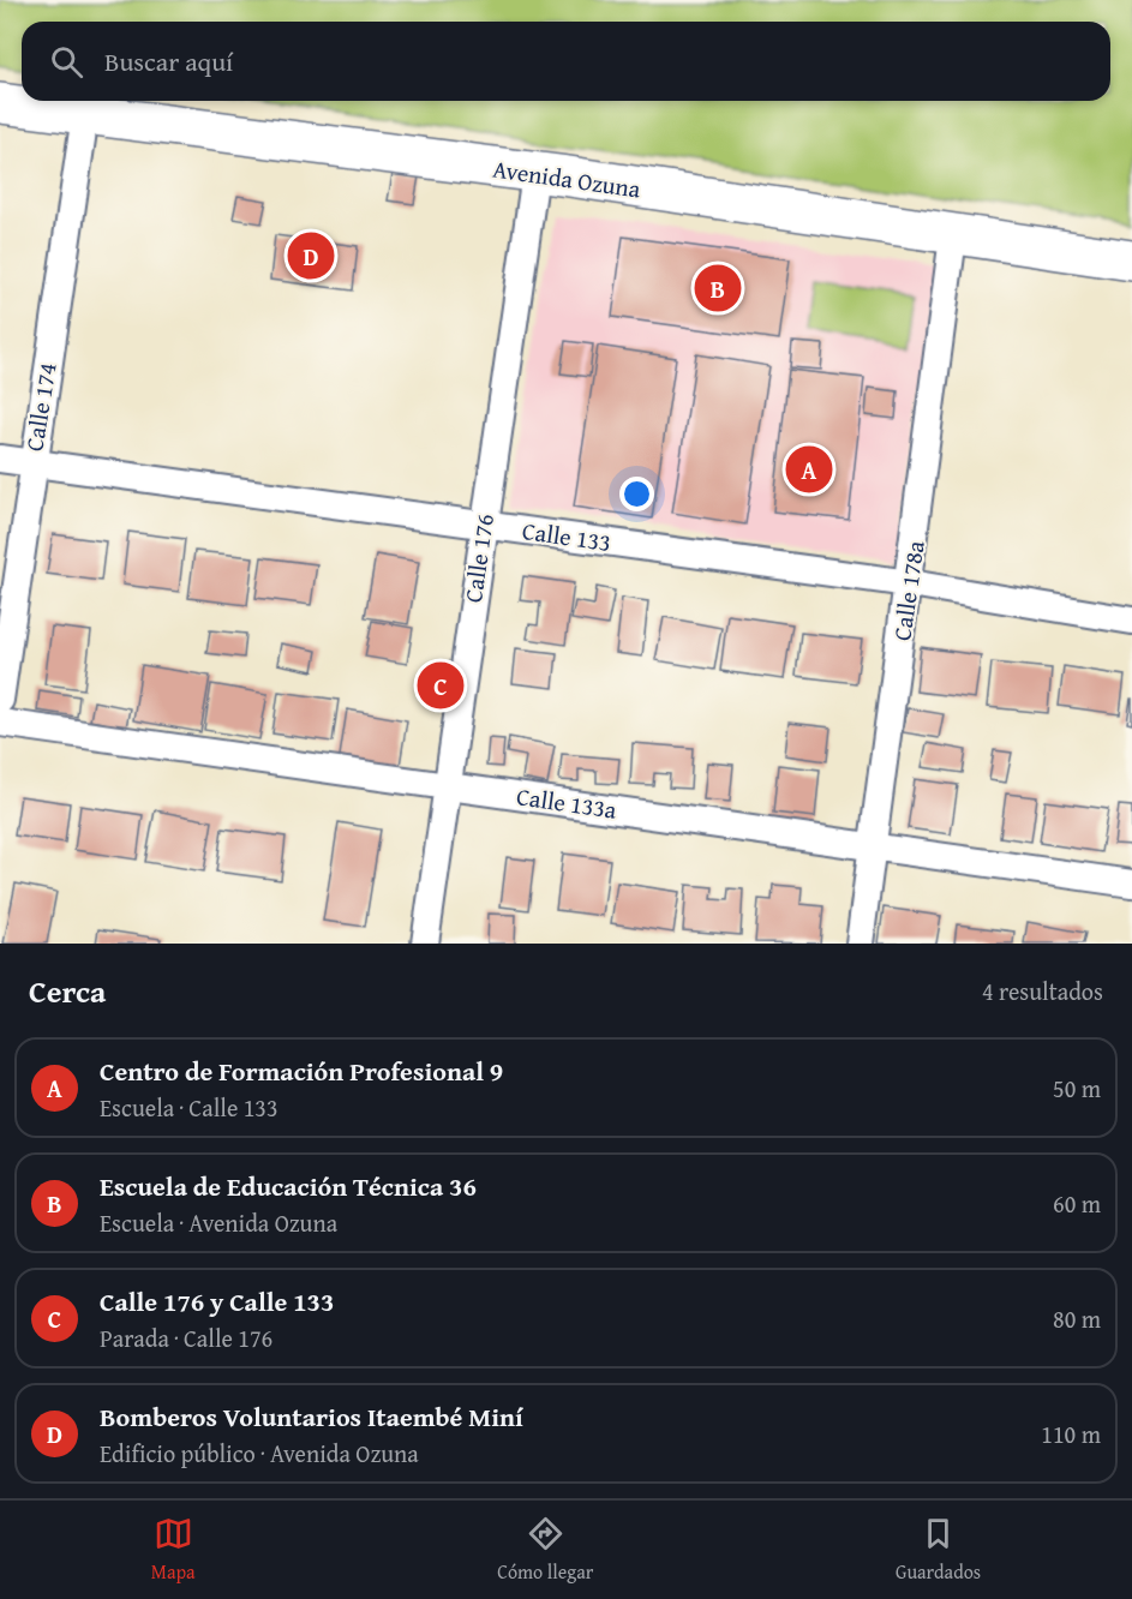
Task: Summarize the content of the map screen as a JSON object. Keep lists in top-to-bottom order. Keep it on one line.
{"streets":{"main road":["Avenida Ozuna"],"street":["Calle 174","Calle 133","Calle 176","Calle 178a","Calle 133a"]},"crossings":[["Avenida Ozuna","Calle 174"],["Avenida Ozuna","Calle 176"],["Avenida Ozuna","Calle 178a"],["Calle 174","Calle 133"],["Calle 133","Calle 176"],["Calle 133","Calle 178a"],["Calle 176","Calle 133a"],["Calle 178a","Calle 133a"]],"page":{"search":"Buscar aquí","pins":["D","B","A","C"],"heading":["Cerca","4 resultados"],"list":[{"mark":"A","name":"Centro de Formación Profesional 9","note":"Escuela · Calle 133","value":"50 m"},{"mark":"B","name":"Escuela de Educación Técnica 36","note":"Escuela · Avenida Ozuna","value":"60 m"},{"mark":"C","name":"Calle 176 y Calle 133","note":"Parada · Calle 176","value":"80 m"},{"mark":"D","name":"Bomberos Voluntarios Itaembé Miní","note":"Edificio público · Avenida Ozuna","value":"110 m"}],"nav":["Mapa","Cómo llegar","Guardados"]}}
